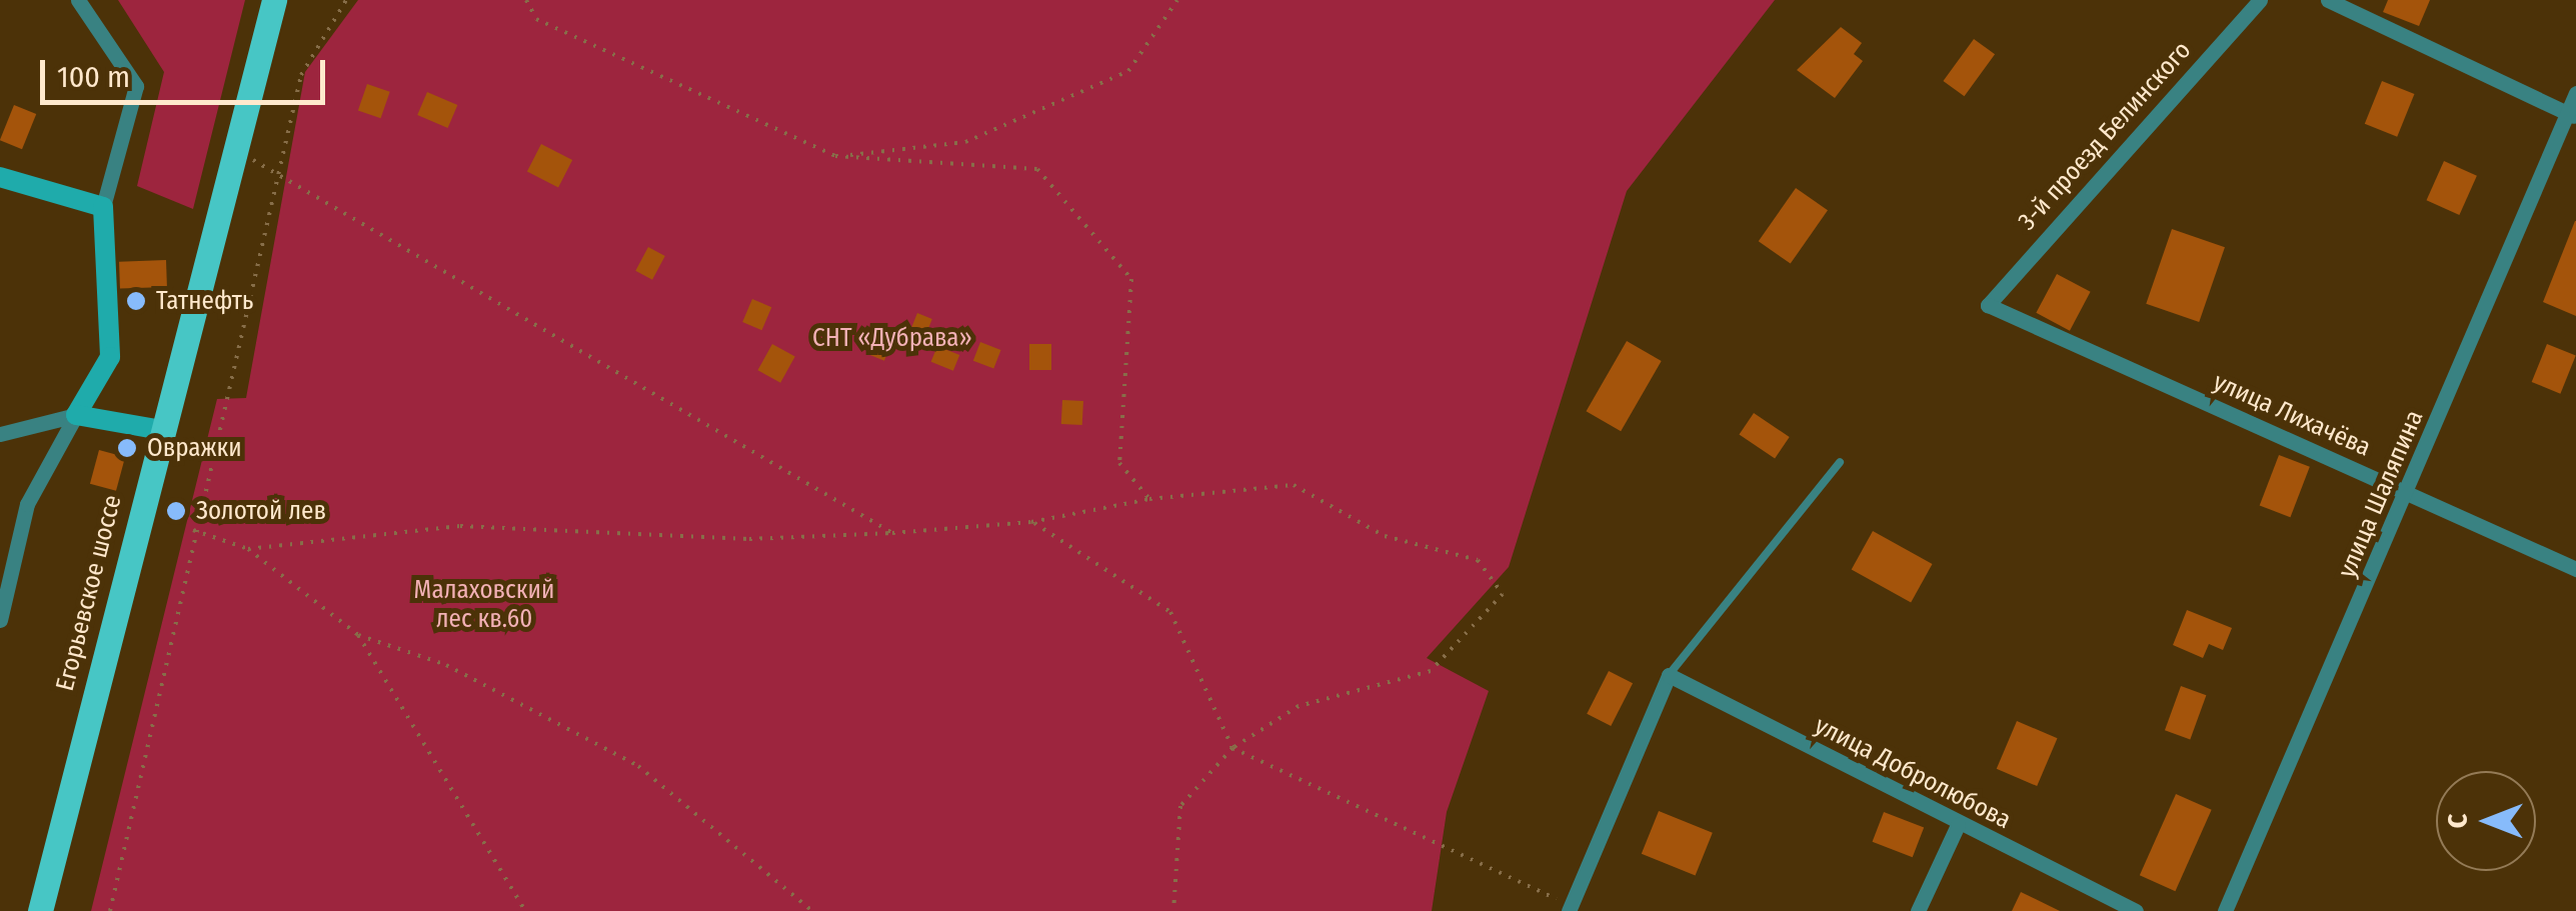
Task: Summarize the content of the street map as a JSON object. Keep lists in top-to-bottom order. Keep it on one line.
{"streets":{"main road":["Егорьевское шоссе"],"street":["3-й проезд Белинского","улица Лихачёва","улица Шаляпина","улица Добролюбова"]},"crossings":[["3-й проезд Белинского","улица Лихачёва"],["улица Лихачёва","улица Шаляпина"]],"parks":["СНТ «Дубрава»","Малаховский лес кв.60"],"places":["Татнефть","Овражки","Золотой лев"],"scale_bar":"100 m","north":"left"}
